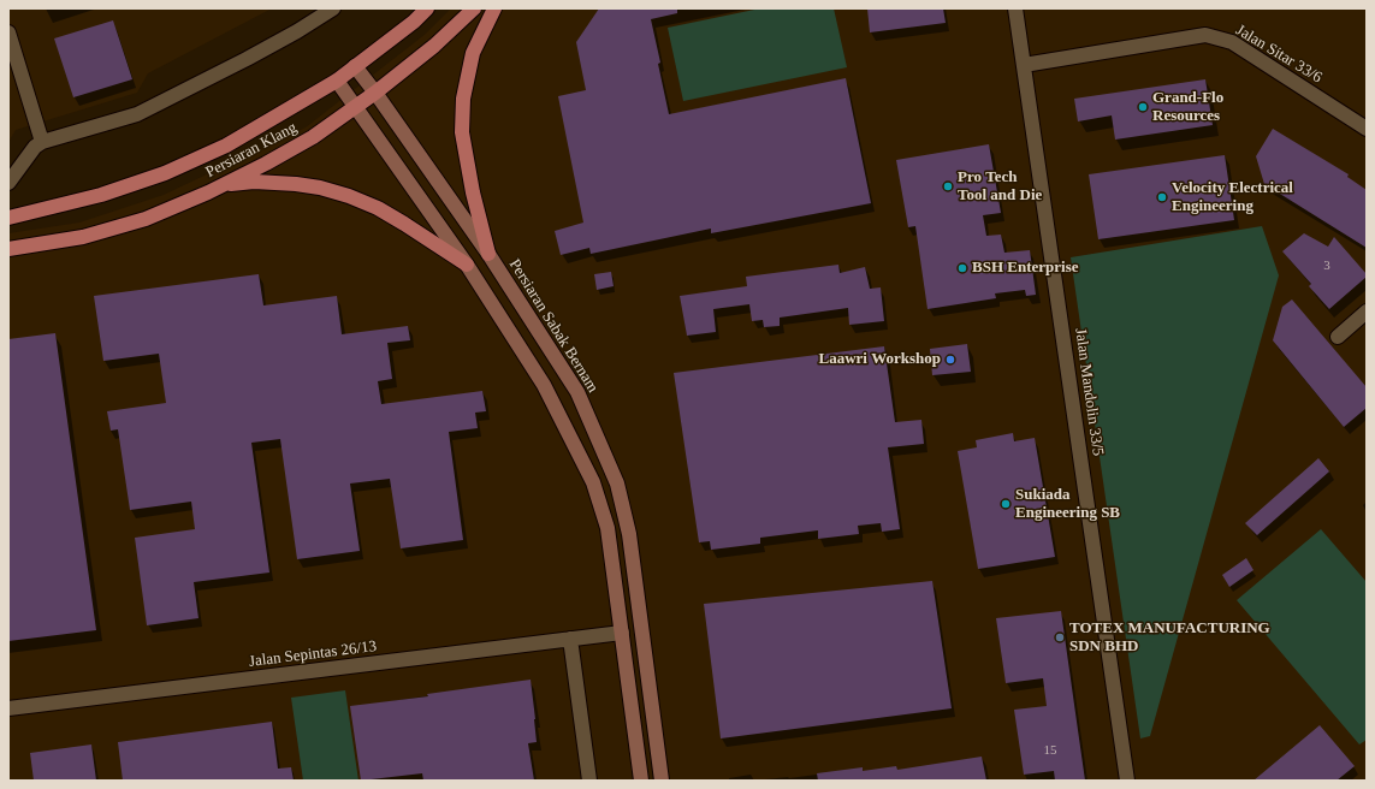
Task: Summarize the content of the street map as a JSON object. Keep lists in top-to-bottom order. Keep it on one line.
{"streets":{"main road":["Persiaran Klang"],"street":["Jalan Sitar 33/6","Persiaran Sabak Bernam","Jalan Mandolin 33/5","Jalan Sepintas 26/13"]},"crossings":[["Jalan Sitar 33/6","Jalan Mandolin 33/5"],["Persiaran Klang","Persiaran Sabak Bernam"]],"places":["Grand-Flo Resources","Pro Tech Tool and Die","Velocity Electrical Engineering","BSH Enterprise","Laawri Workshop","Sukiada Engineering SB","TOTEX MANUFACTURING SDN BHD"],"house_numbers":["3","15"]}
